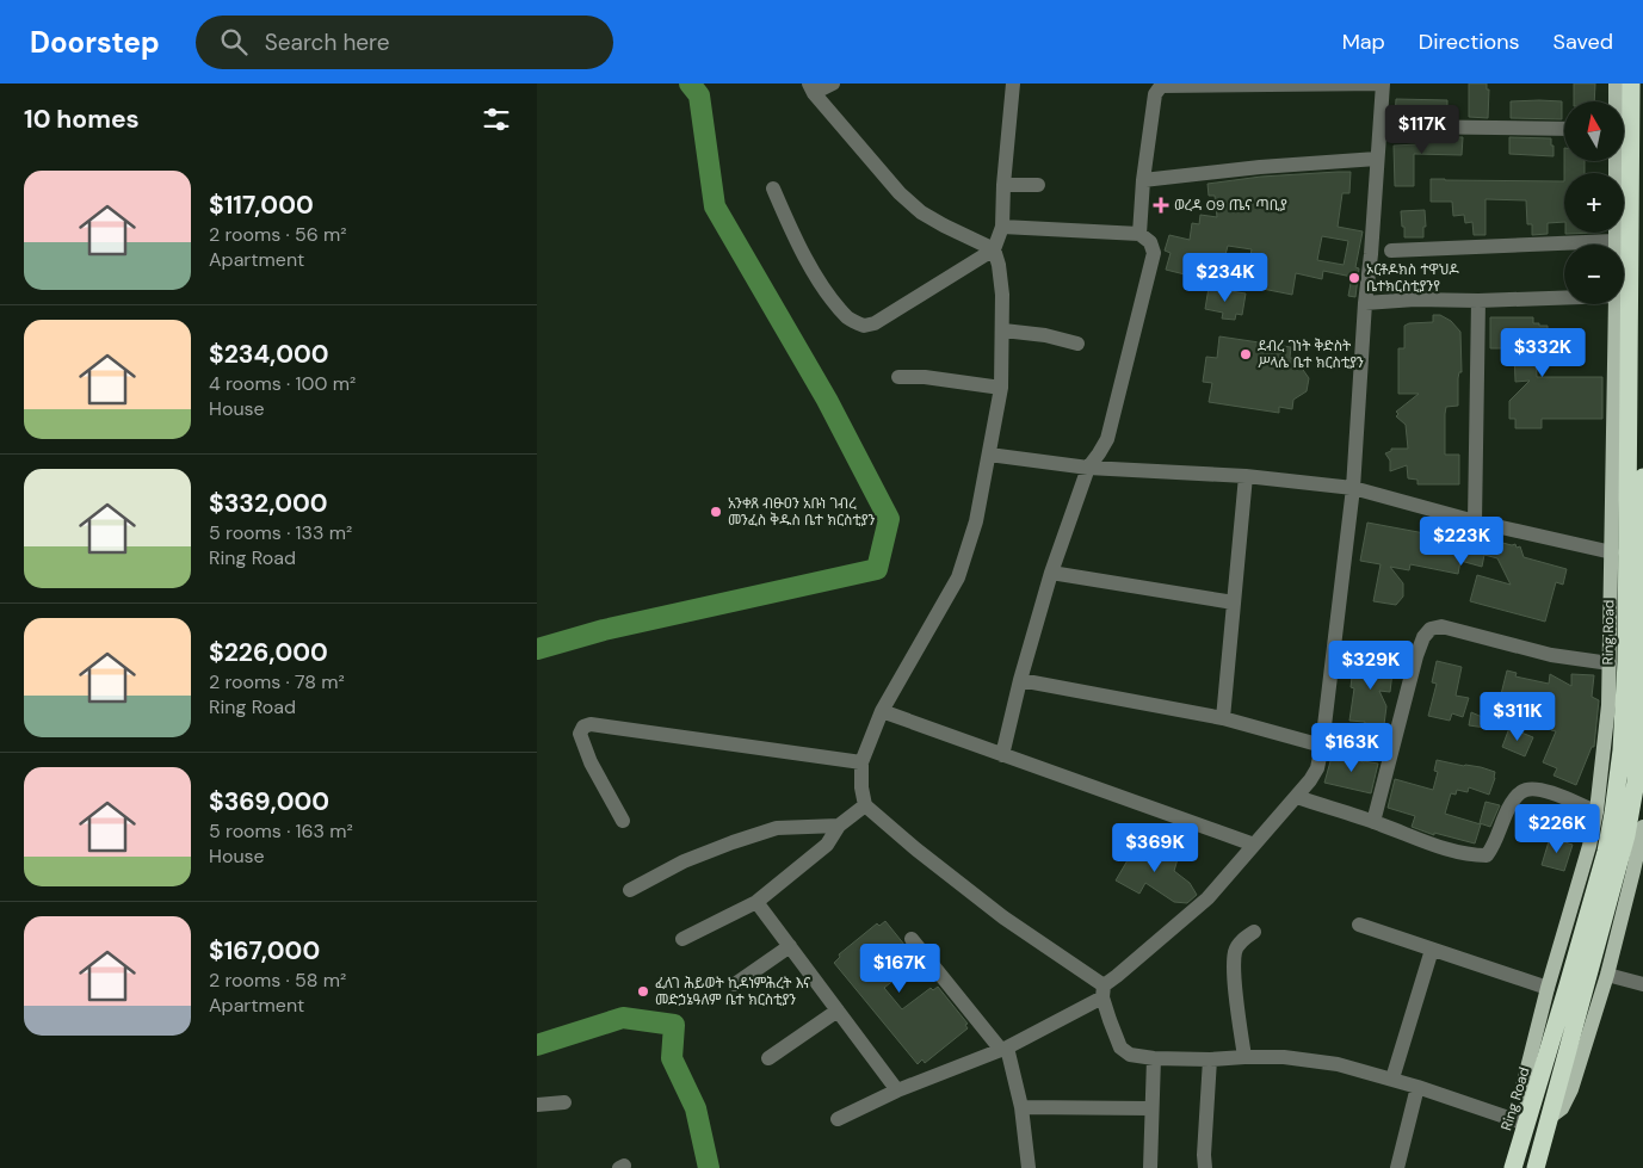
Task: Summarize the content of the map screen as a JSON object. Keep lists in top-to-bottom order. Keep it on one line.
{"streets":{"highway":["Ring Road"]},"places":{"health":["ወረዳ 09 ጤና ጣቢያ"],"other":["ኦርቶዶክስ ተዋህዶ ቤተክርስቲያንየ","ደብረ ገነት ቅድስት ሥላሴ ቤተ ክርስቲያን","አንቀጸ ብፁዐን አቡነ ገብረ መንፈስ ቅዱስ ቤተ ክርስቲያን","ፈለገ ሕይወት ኪዳነምሕረት እና መድኃኔዓለም ቤተ ክርስቲያን"]},"north":"top","page":{"header":"Doorstep","search":"Search here","nav":["Map","Directions","Saved"],"heading":"10 homes","map_buttons":["+","−"],"price":["$117K","$234K","$332K","$223K","$329K","$311K","$163K","$226K","$369K","$167K"],"list":[{"name":"$117,000","note":"2 rooms · 56 m² · Apartment"},{"name":"$234,000","note":"4 rooms · 100 m² · House"},{"name":"$332,000","note":"5 rooms · 133 m² · Ring Road"},{"name":"$226,000","note":"2 rooms · 78 m² · Ring Road"},{"name":"$369,000","note":"5 rooms · 163 m² · House"},{"name":"$167,000","note":"2 rooms · 58 m² · Apartment"}]}}
